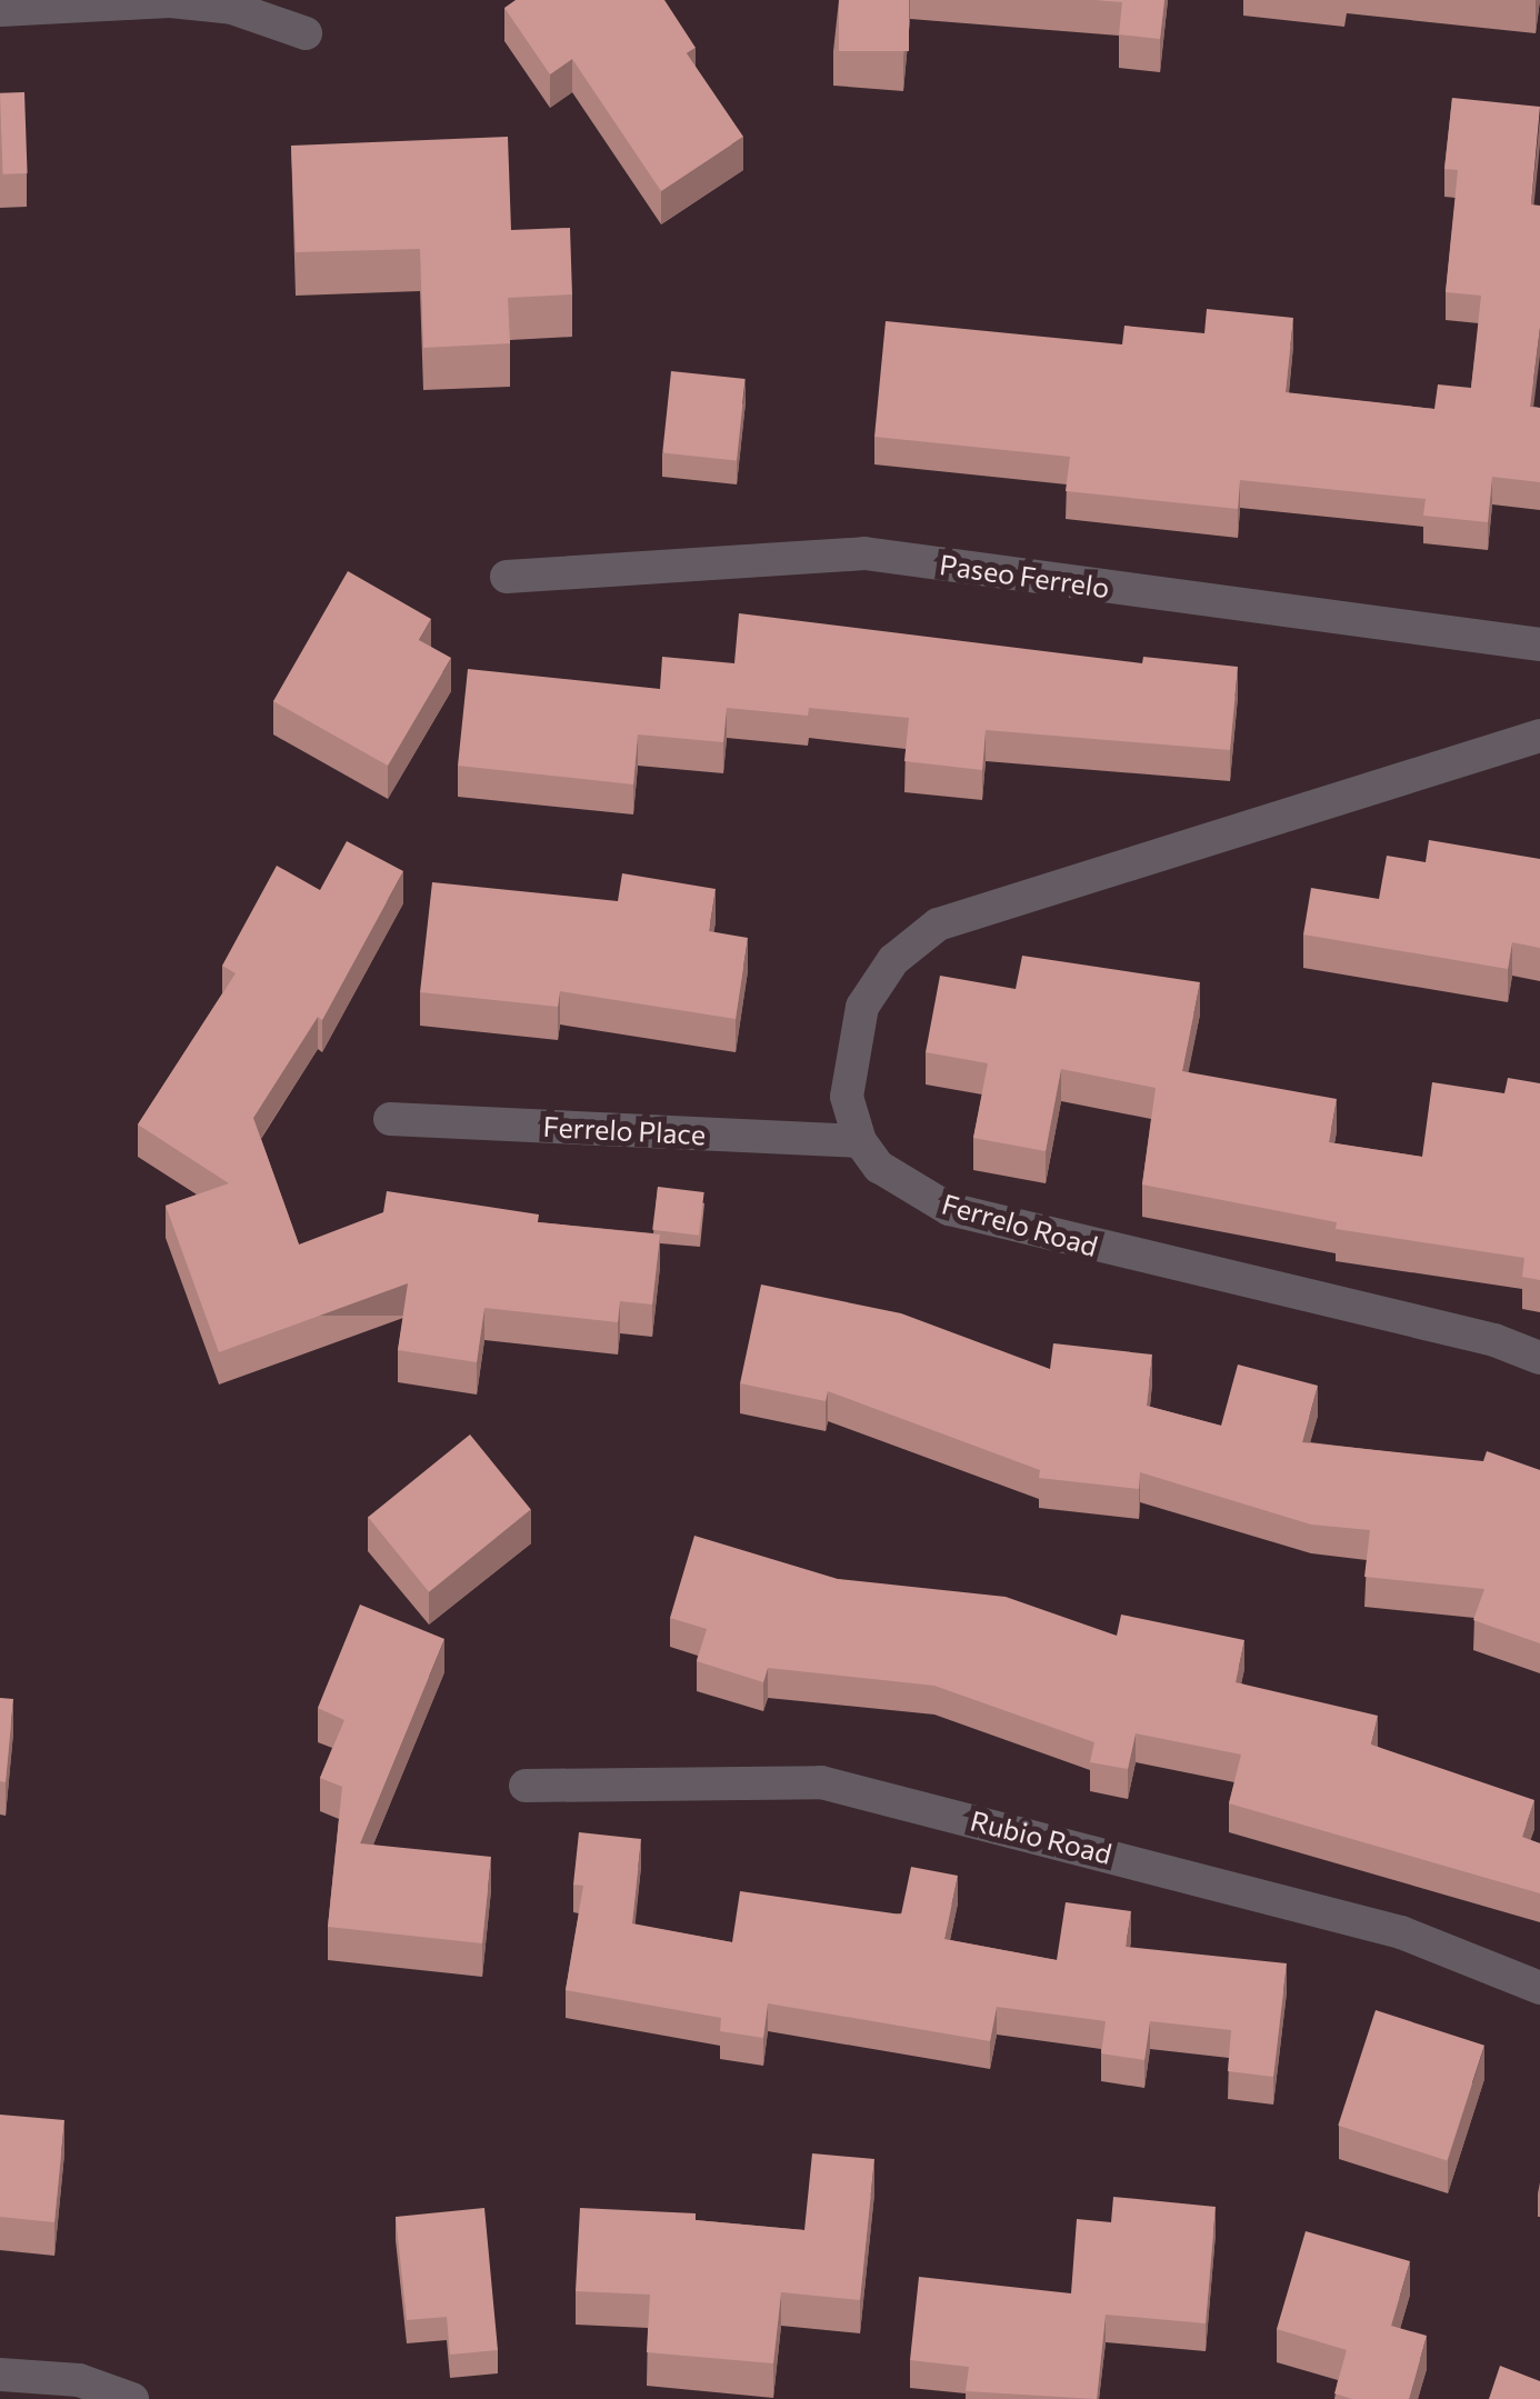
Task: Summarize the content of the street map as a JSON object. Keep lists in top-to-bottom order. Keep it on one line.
{"streets":{"street":["Paseo Ferrelo","Ferrelo Place","Ferrelo Road","Rubio Road"]},"crossings":[["Ferrelo Place","Ferrelo Road"]]}
